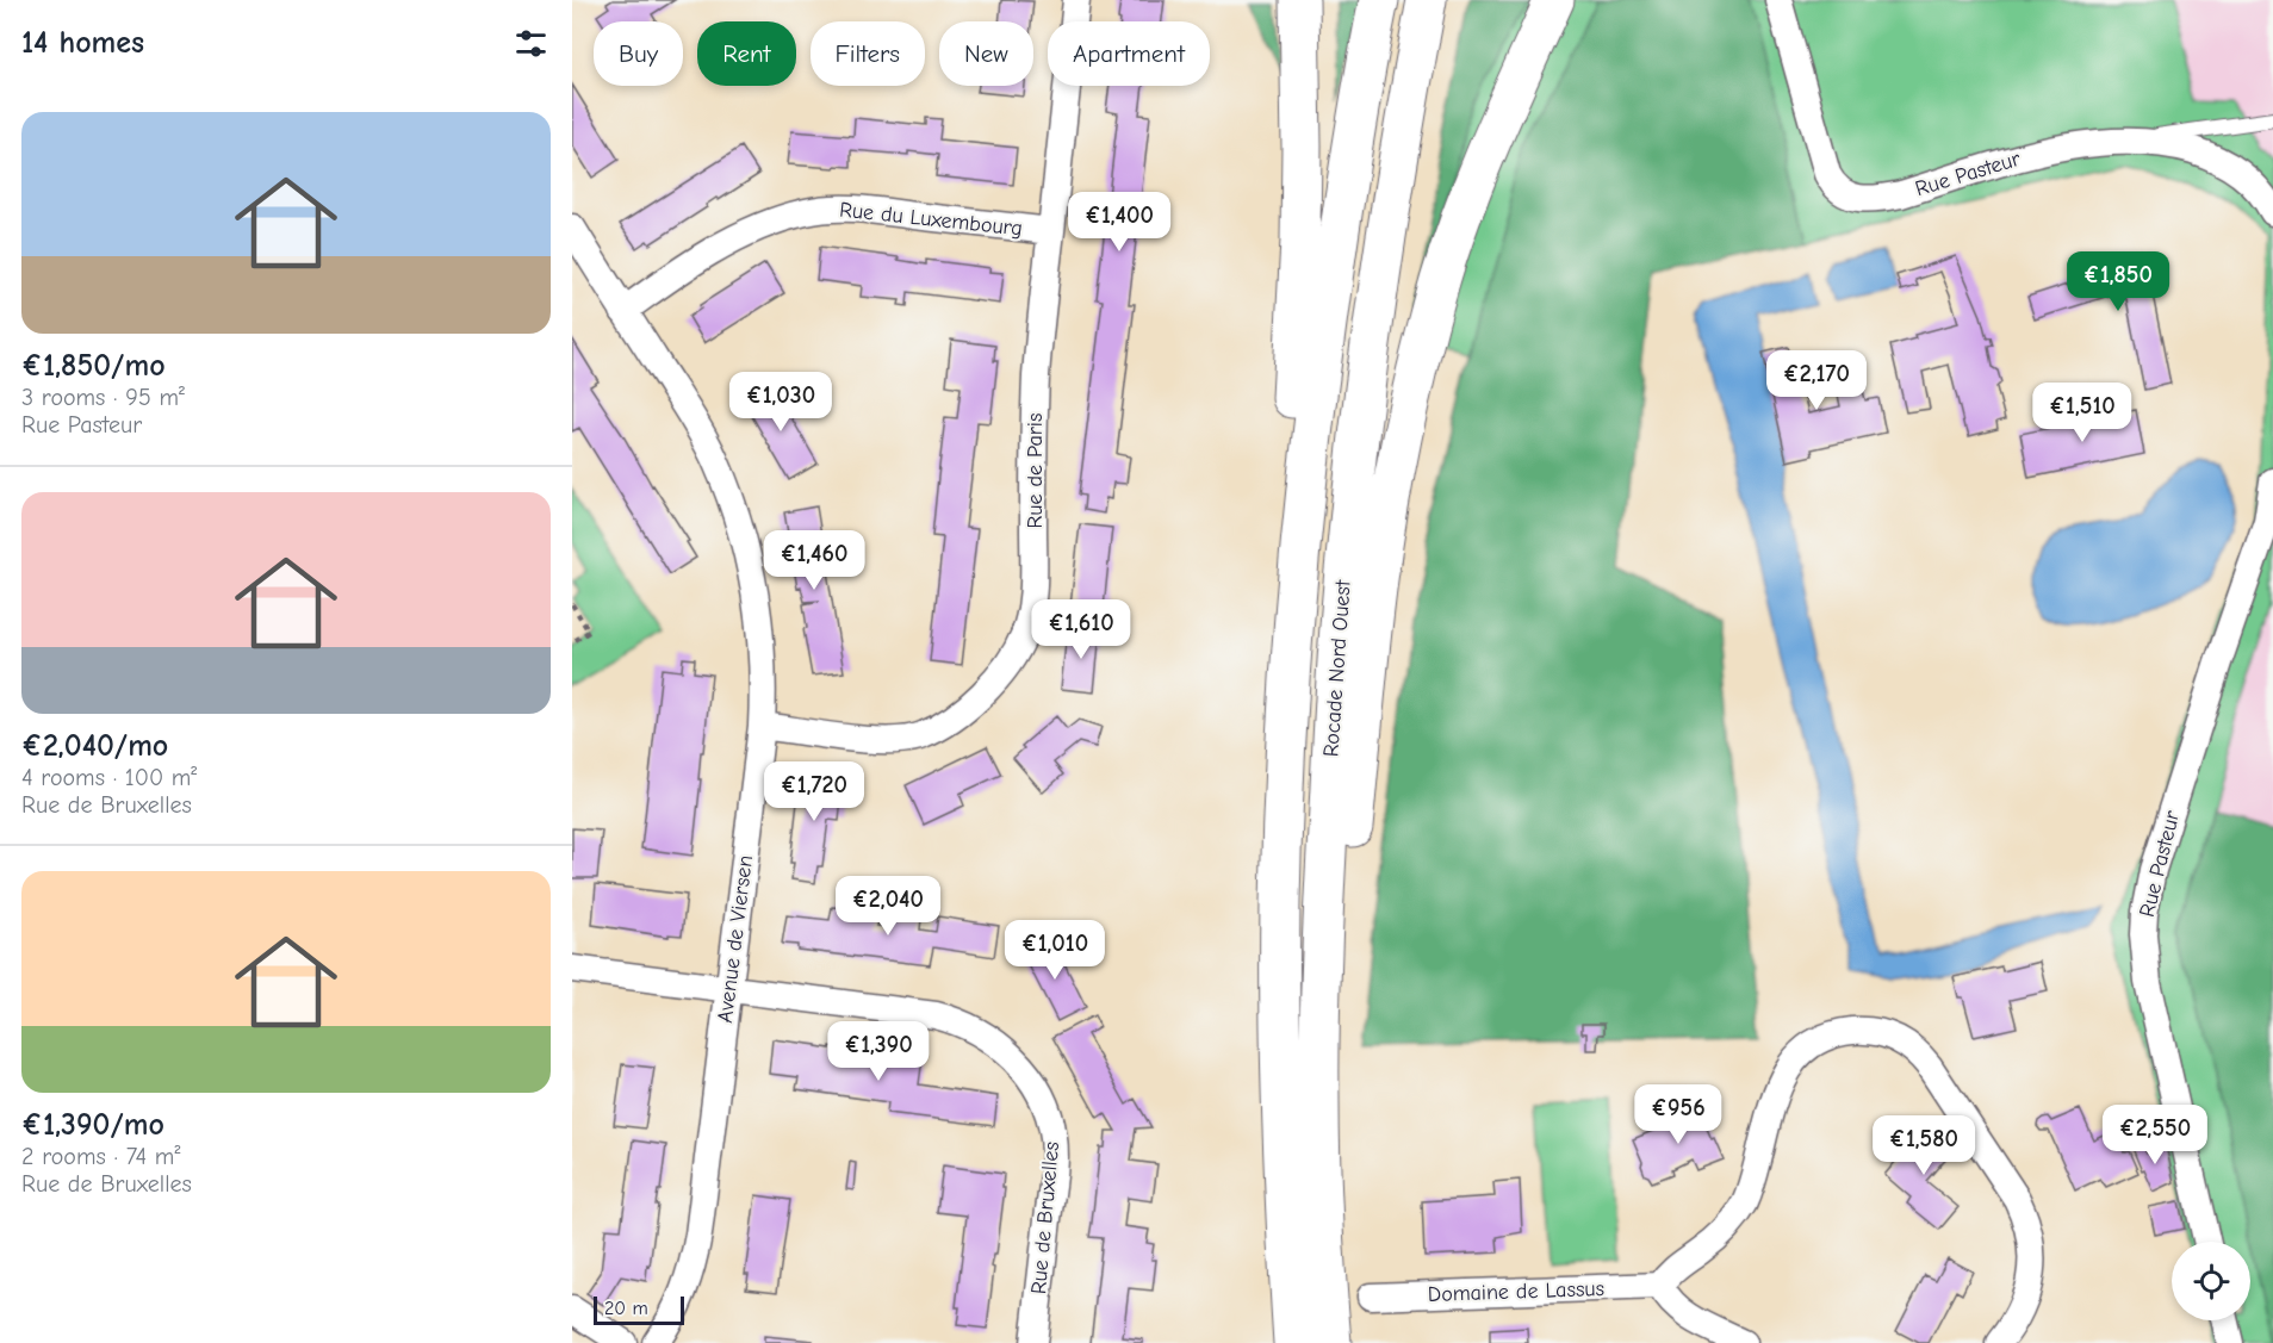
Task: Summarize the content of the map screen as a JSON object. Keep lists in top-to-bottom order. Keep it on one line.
{"streets":{"highway":["Rocade Nord Ouest"],"street":["Rue Pasteur","Rue du Luxembourg","Rue de Paris","Avenue de Viersen","Rue de Bruxelles","Domaine de Lassus"]},"crossings":[["Rue du Luxembourg","Rue de Paris"],["Rue du Luxembourg","Avenue de Viersen"],["Rue de Paris","Avenue de Viersen"],["Avenue de Viersen","Rue de Bruxelles"]],"scale_bar":"20 m","page":{"heading":"14 homes","chip":["Buy","Rent","Filters","New","Apartment"],"list":[{"name":"€1,850/mo","note":"3 rooms · 95 m² · Rue Pasteur"},{"name":"€2,040/mo","note":"4 rooms · 100 m² · Rue de Bruxelles"},{"name":"€1,390/mo","note":"2 rooms · 74 m² · Rue de Bruxelles"}],"price":["€1,400","€1,850","€2,170","€1,030","€1,510","€1,460","€1,610","€1,720","€2,040","€1,010","€1,390","€956","€2,550","€1,580"],"scale":"20 m"}}
